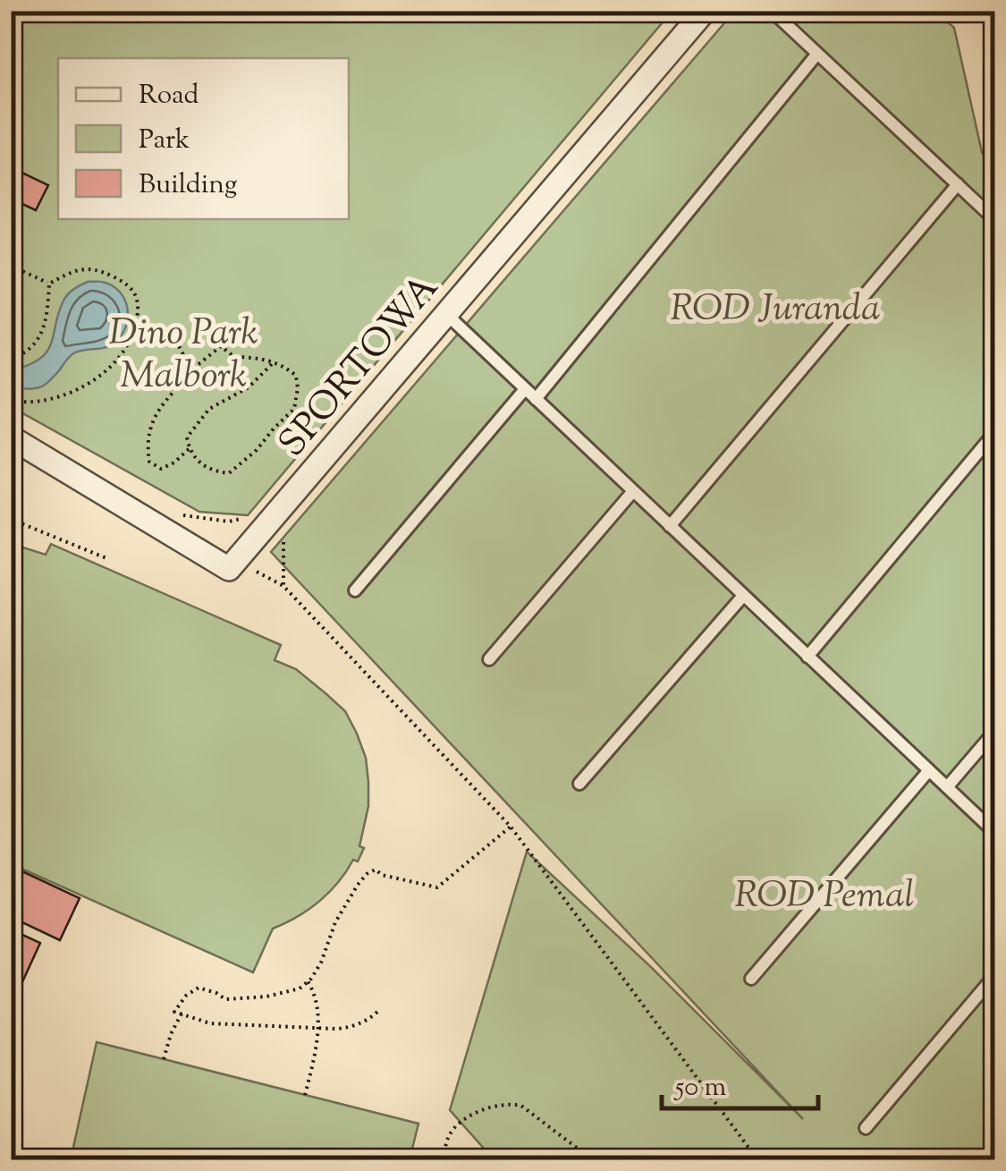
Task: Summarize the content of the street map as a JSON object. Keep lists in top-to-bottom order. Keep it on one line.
{"streets":{"street":["SPORTOWA"]},"parks":["ROD Juranda","Dino Park Malbork","ROD Pemal"],"legend":["Road","Park","Building"],"scale_bar":"50 m"}
